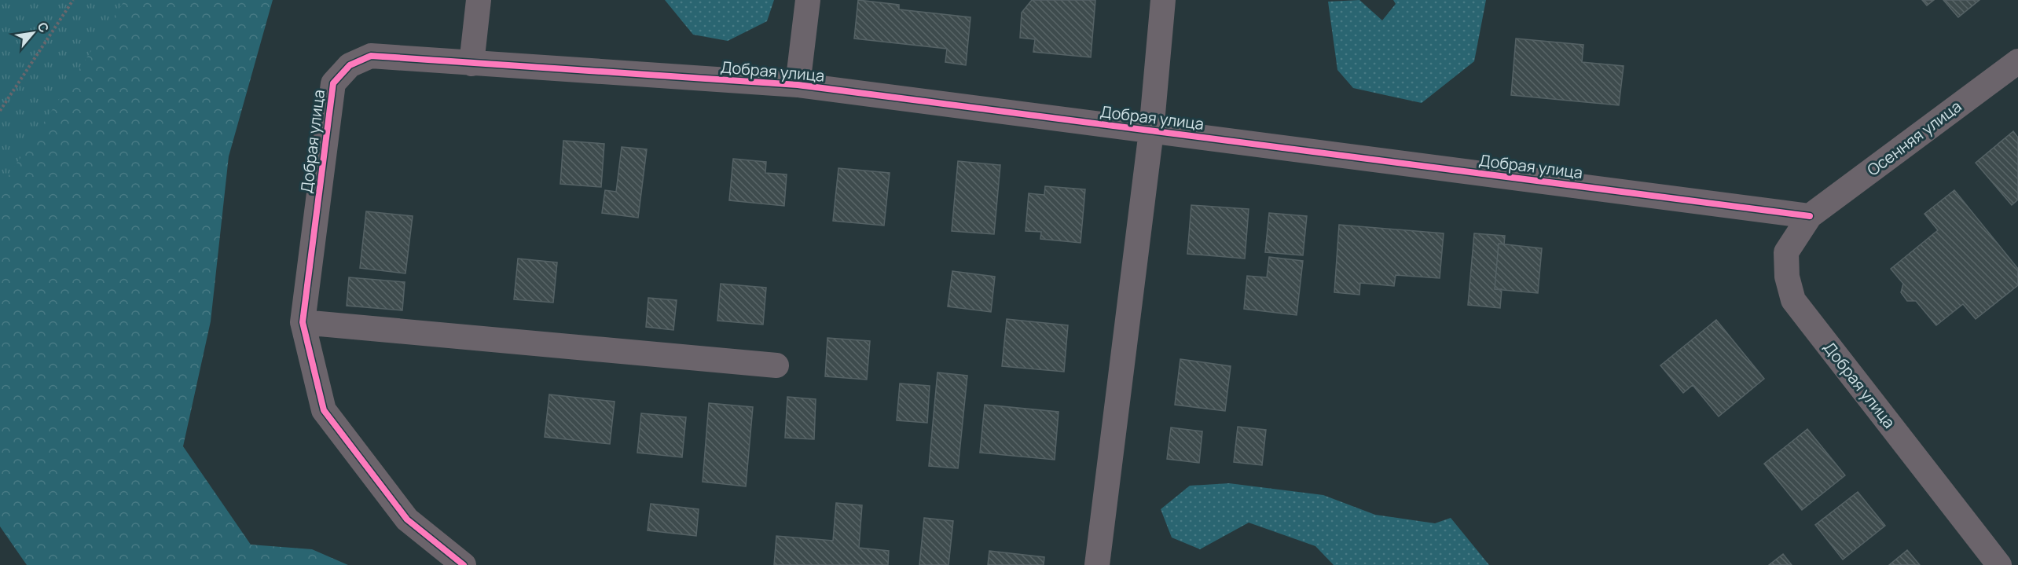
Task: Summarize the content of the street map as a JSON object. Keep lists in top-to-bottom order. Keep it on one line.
{"streets":{"street":["Добрая улица","Осенняя улица"]},"crossings":[["Добрая улица","Осенняя улица"]],"north":"top right"}
